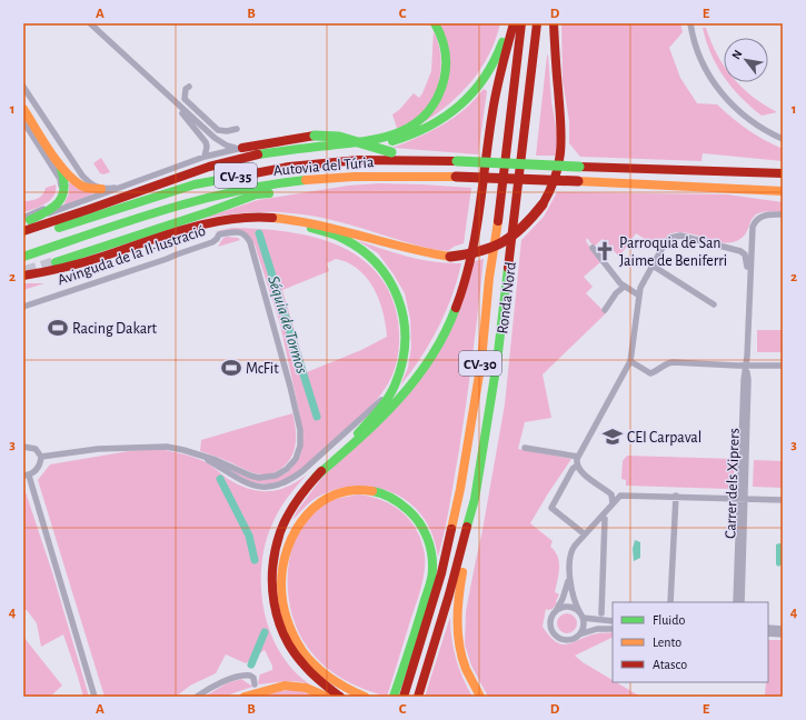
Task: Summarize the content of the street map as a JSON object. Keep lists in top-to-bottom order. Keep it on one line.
{"streets":{"main road":["Autovia del Túria","CV-35","Ronda Nord","CV-30"],"street":["Avinguda de la Il·lustració","Carrer dels Xiprers"]},"water":["Séquia de Tormos"],"places":{"church":["Parroquia de San Jaime de Beniferri"],"sports":["Racing Dakart","McFit"],"school or university":["CEI Carpaval"]},"legend":["Fluido","Lento","Atasco"],"north":"top left","grid":{"columns":["A","B","C","D","E"],"rows":["1","2","3","4"]}}
